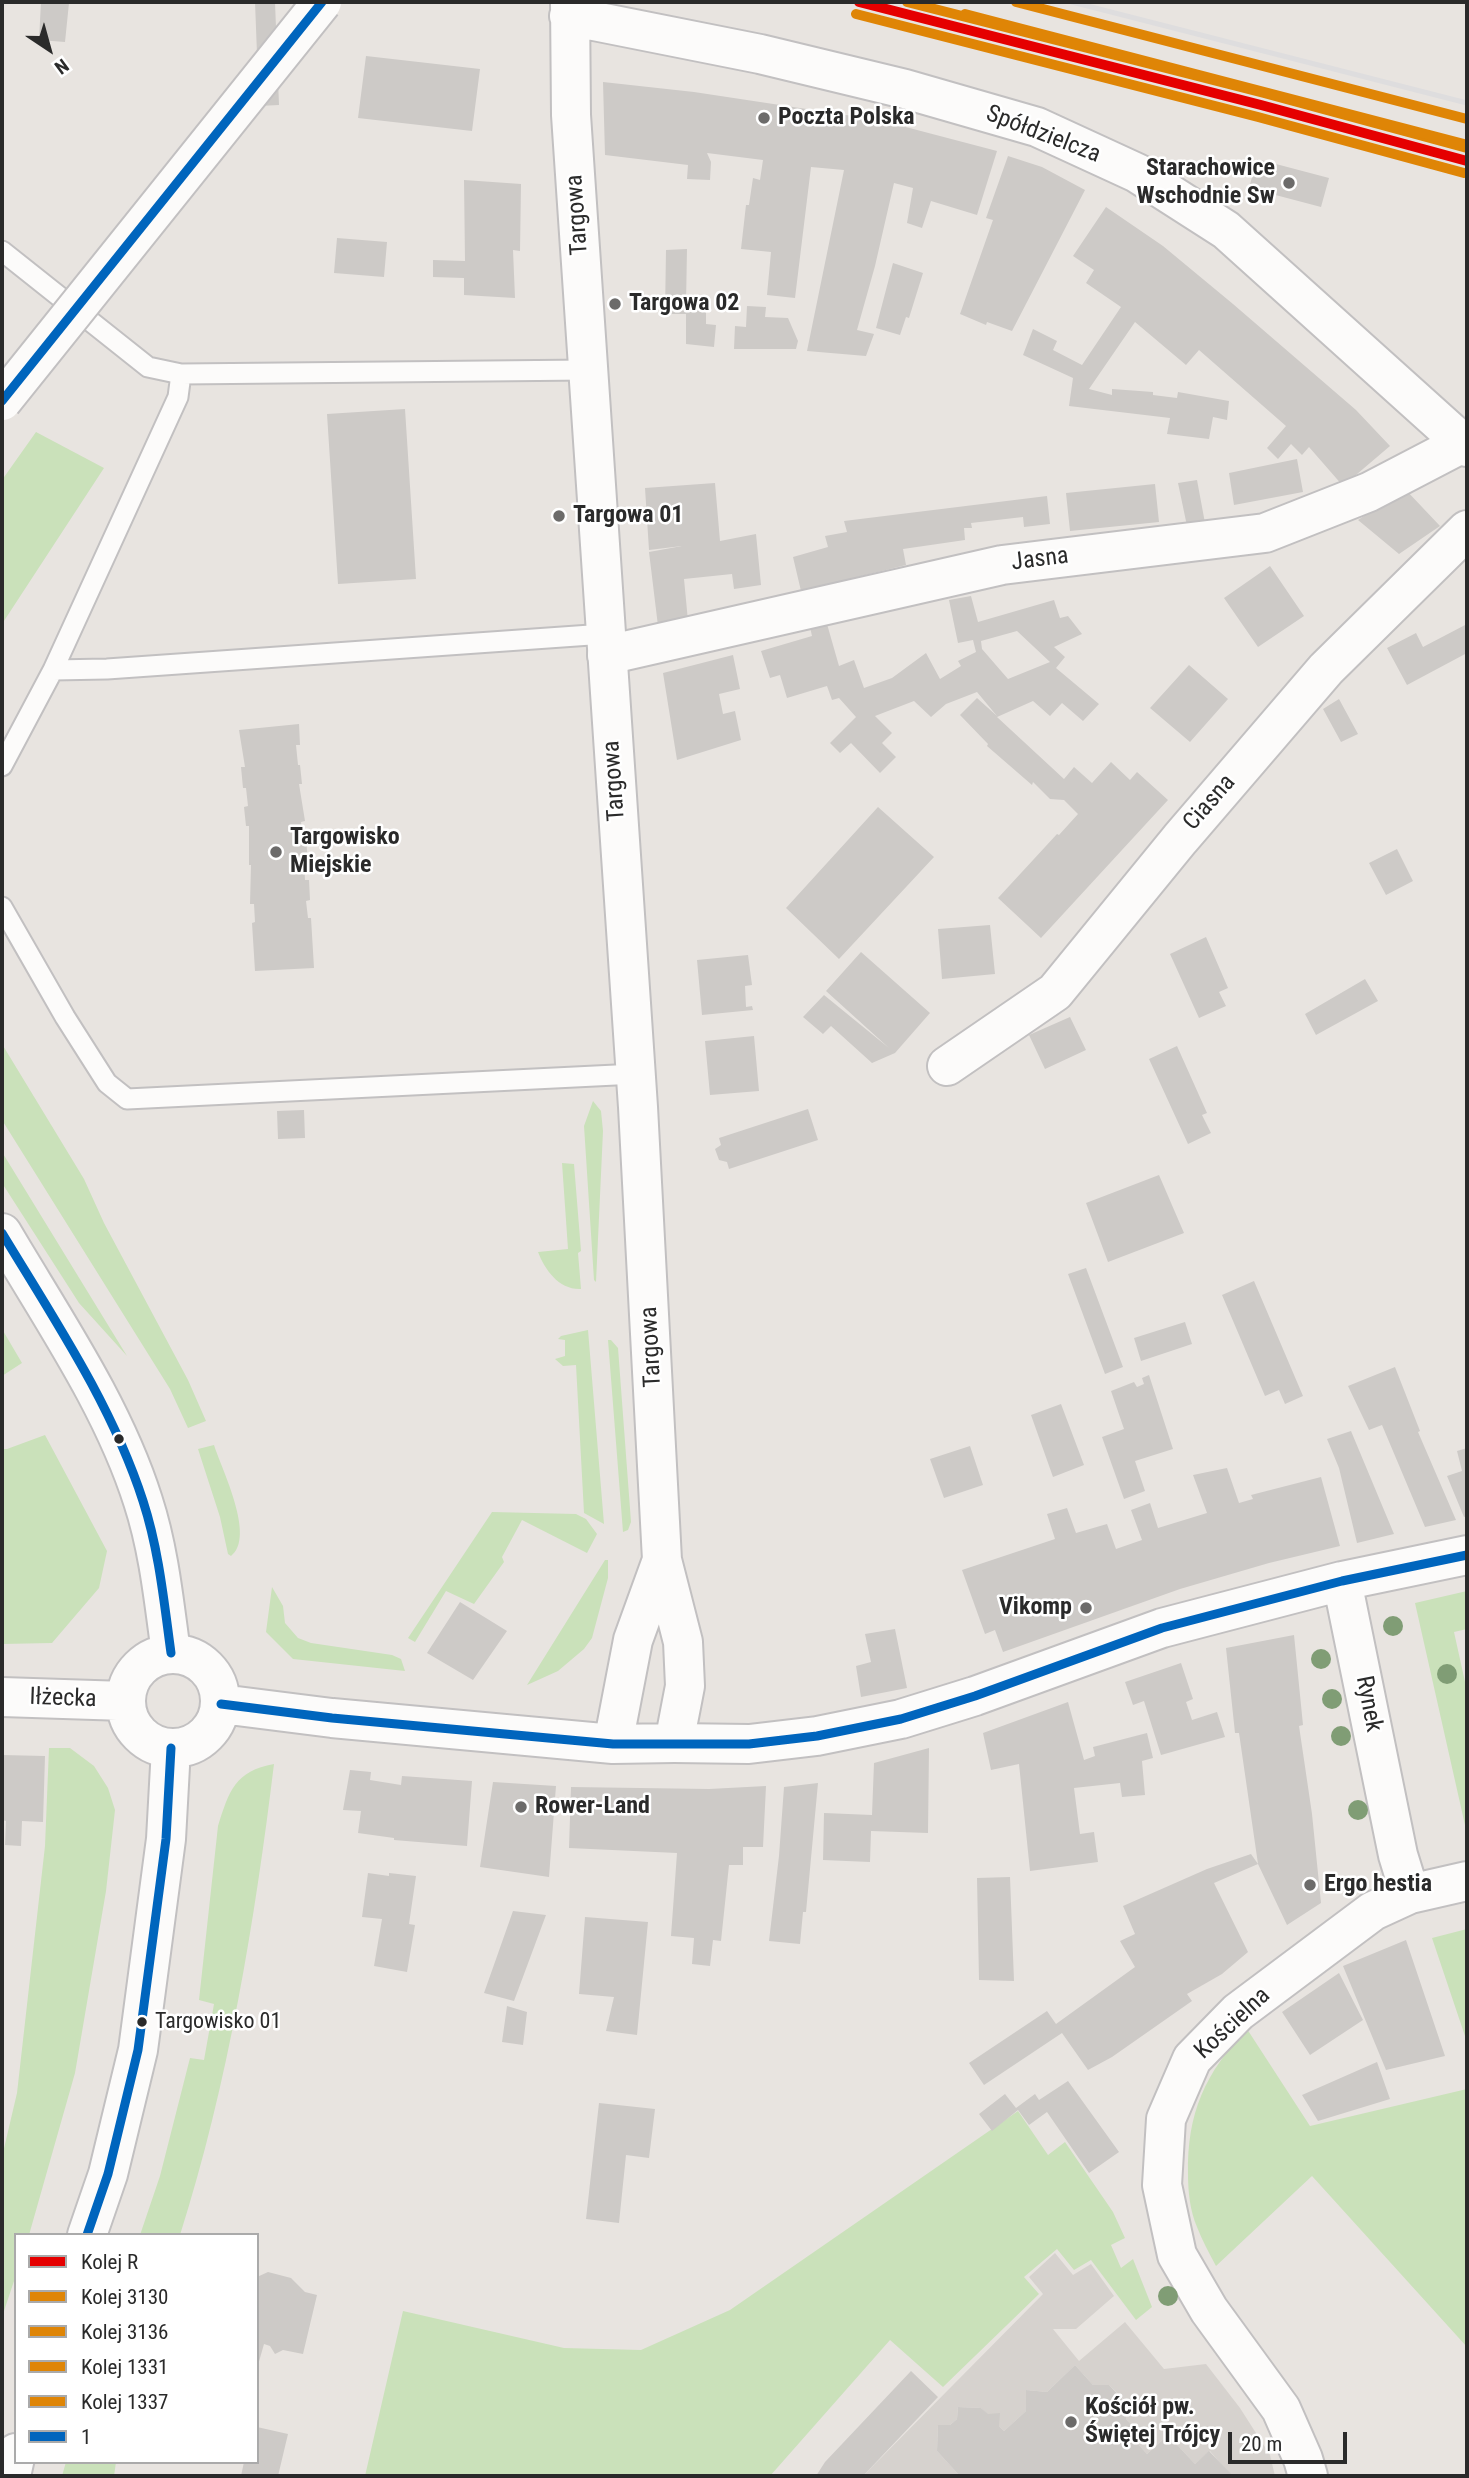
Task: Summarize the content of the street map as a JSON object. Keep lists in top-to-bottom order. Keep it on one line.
{"streets":{"street":["Spółdzielcza","Targowa","Jasna","Ciasna","Iłżecka","Rynek","Kościelna"]},"crossings":[["Spółdzielcza","Targowa"],["Spółdzielcza","Jasna"],["Targowa","Jasna"],["Rynek","Kościelna"]],"places":["Poczta Polska","Starachowice Wschodnie Sw","Targowa 02","Targowa 01","Targowisko Miejskie","Vikomp","Rower-Land","Ergo hestia","Targowisko 01","Kościół pw. Świętej Trójcy"],"lines":["rail line R","rail line 3136","rail line 1337","transit line 1","rail line 3130","rail line 1331"],"legend":["Kolej R","Kolej 3130","Kolej 3136","Kolej 1331","Kolej 1337","1"],"scale_bar":"20 m","north":"bottom right"}
